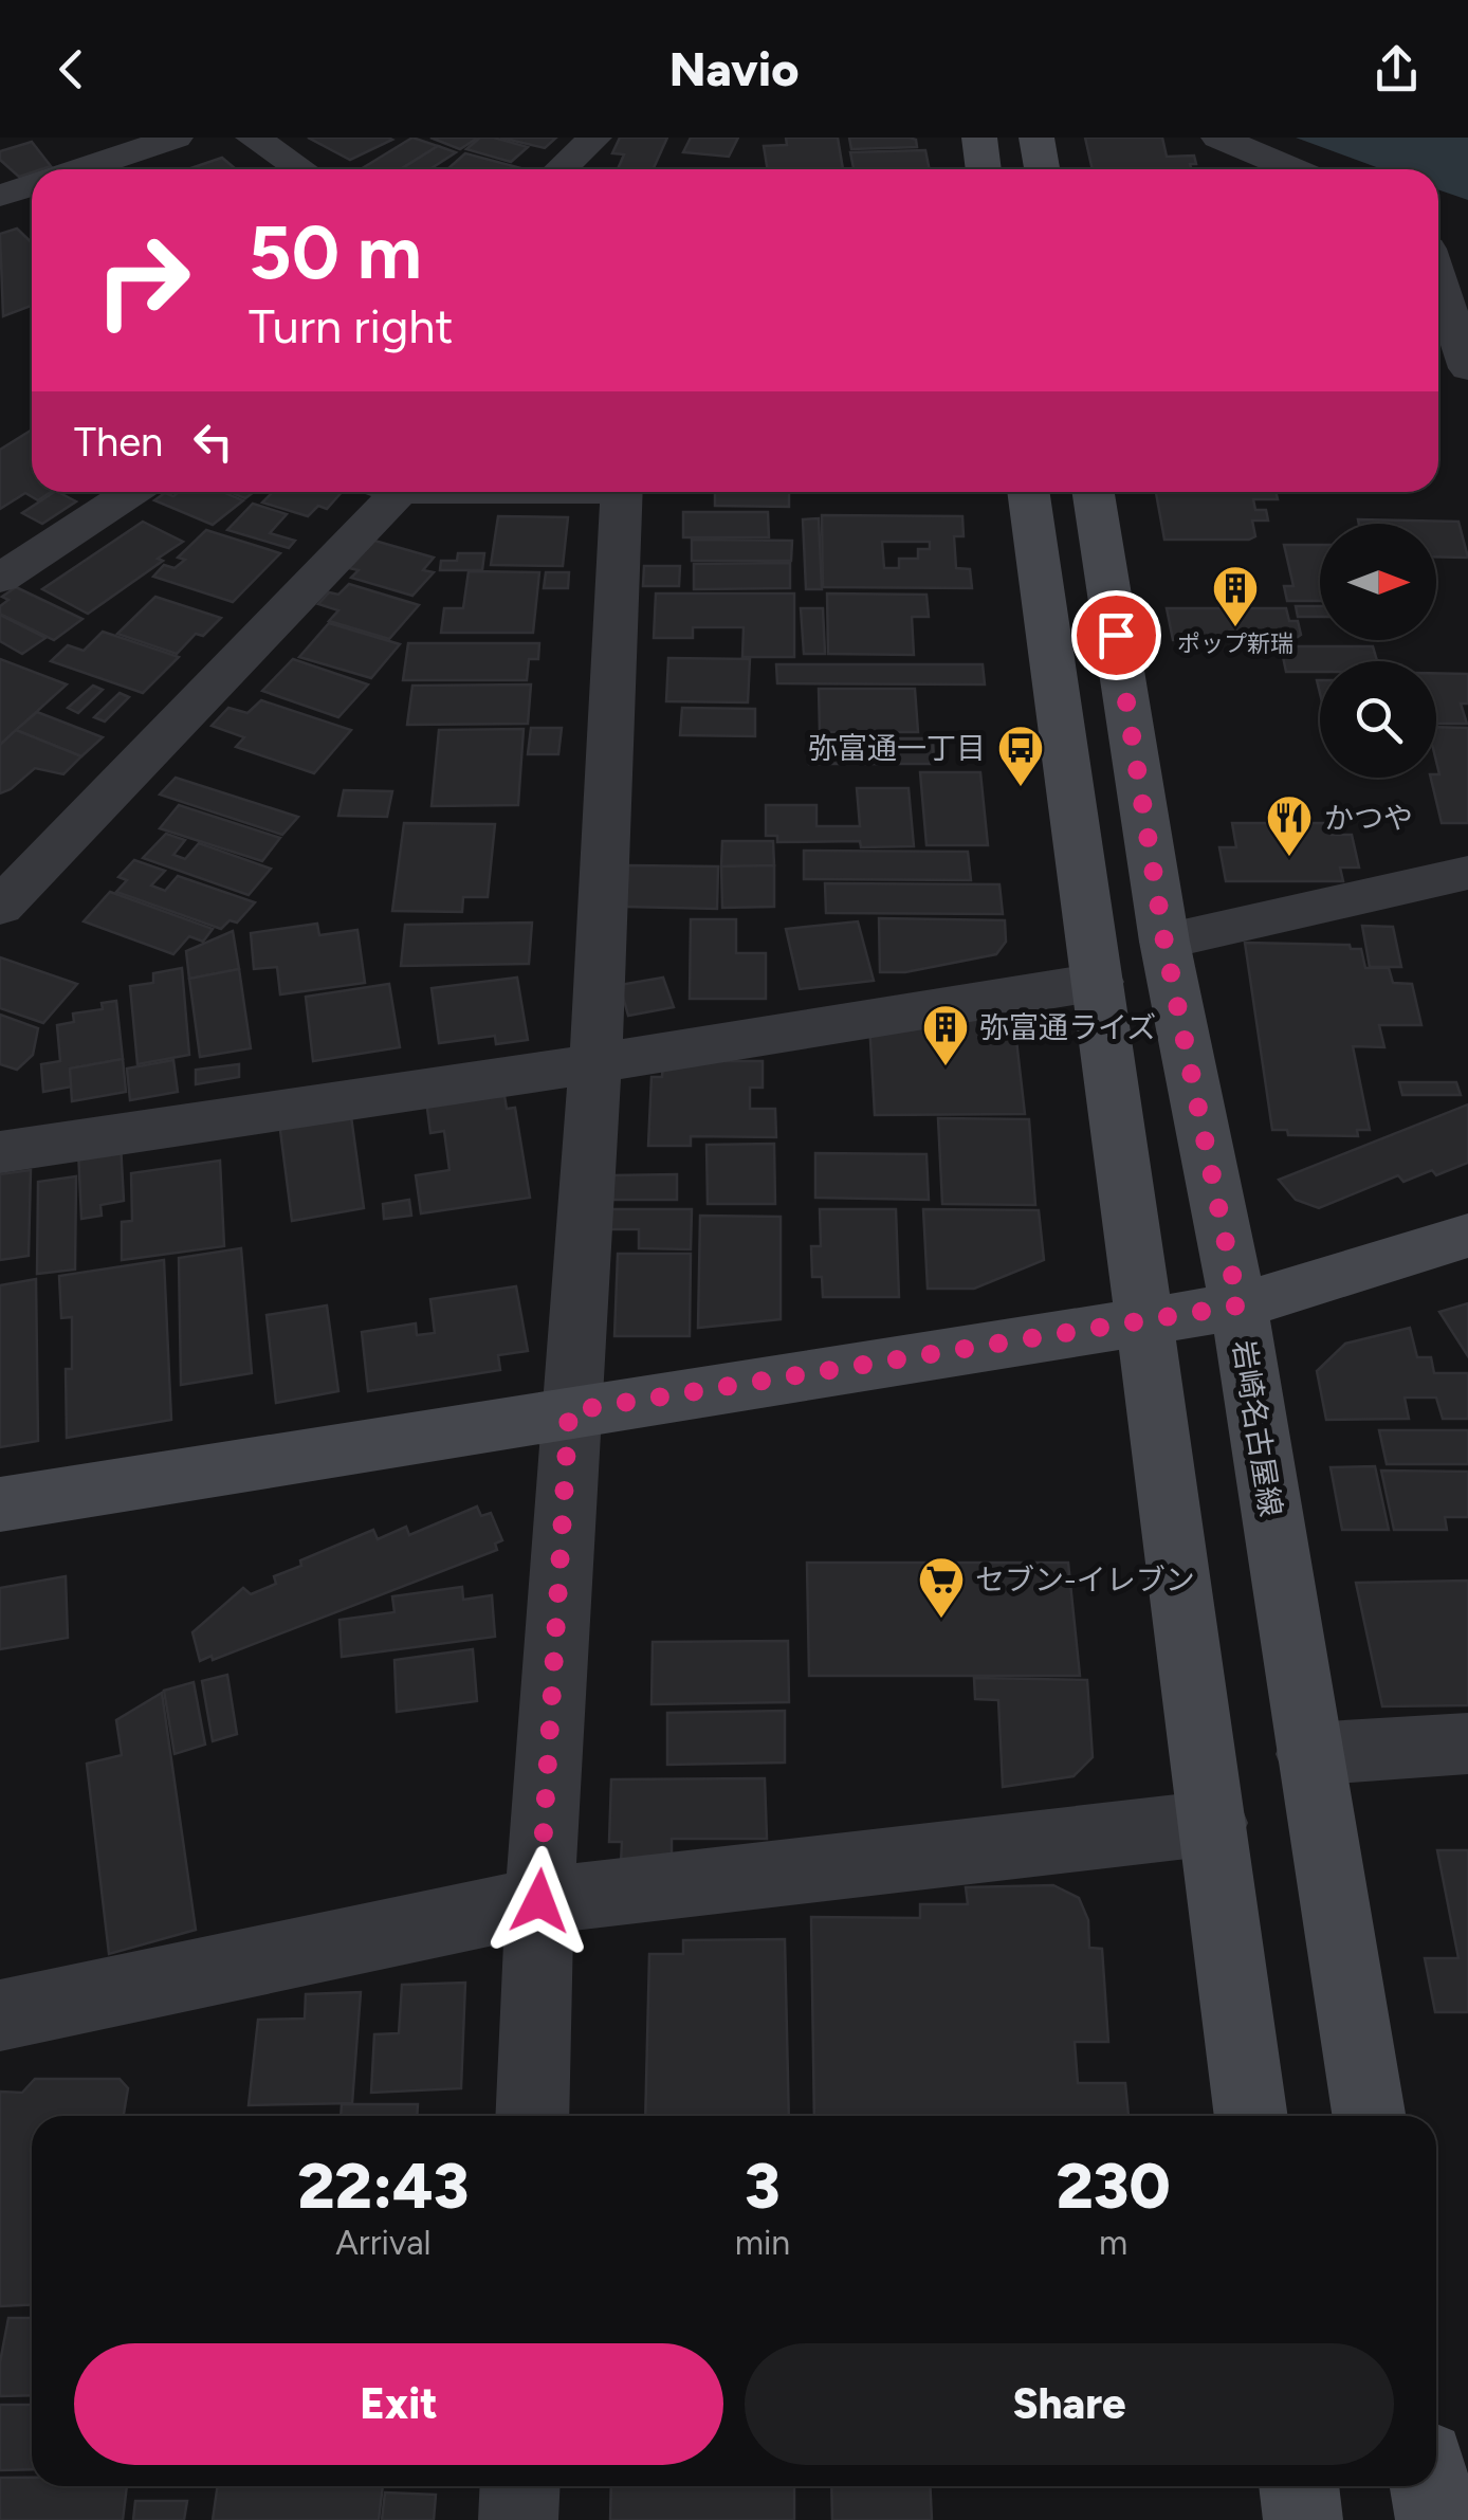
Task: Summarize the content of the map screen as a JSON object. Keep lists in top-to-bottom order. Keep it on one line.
{"streets":{"main road":["岩崎名古屋線"]},"places":{"building":["ポップ新瑞","弥富通ライズ"],"bus stop":["弥富通一丁目"],"restaurant":["かつや"],"supermarket":["セブン-イレブン"]},"north":"right","page":{"header":"Navio","turn":["50 m","Turn right"],"then":"Then","eta":["22:43","Arrival","3","min","230","m"],"buttons":["Exit","Share"]}}
